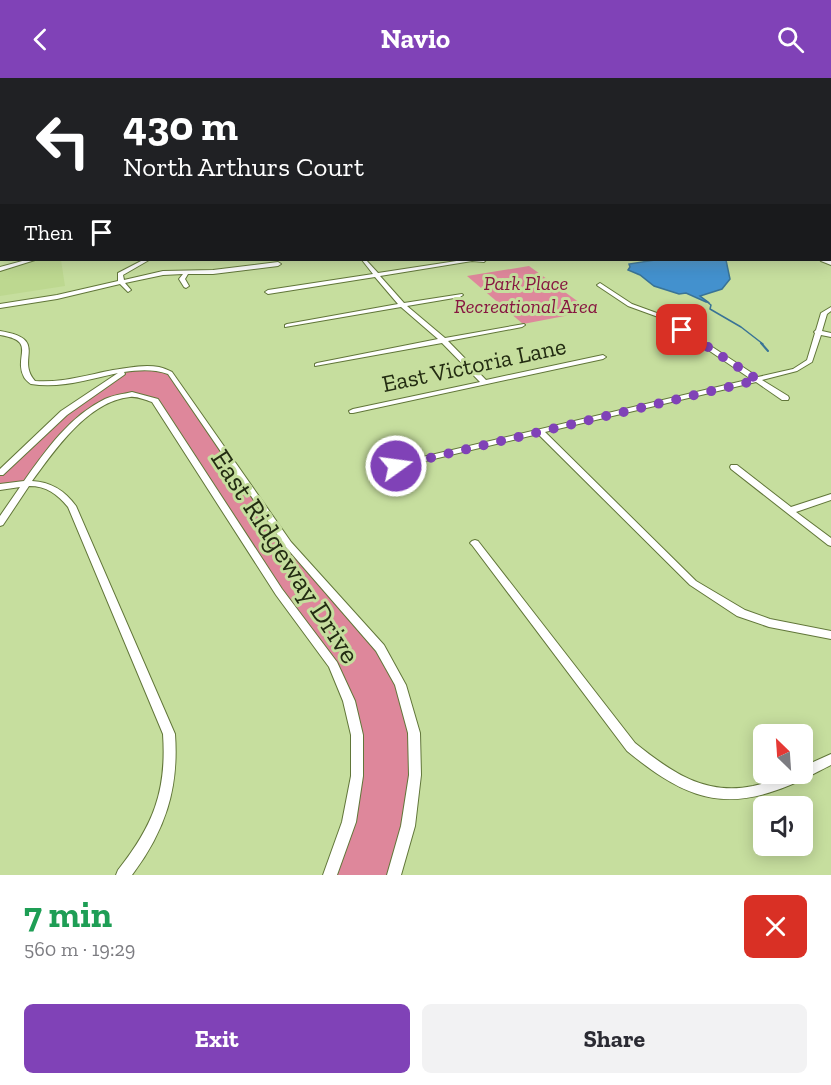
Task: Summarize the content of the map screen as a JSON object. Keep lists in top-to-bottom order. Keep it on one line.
{"streets":{"street":["East Victoria Lane","East Ridgeway Drive"]},"parks":["Park Place Recreational Area"],"north":"top left","page":{"header":"Navio","turn":["430 m","North Arthurs Court"],"then":"Then","heading":["7 min","560 m · 19:29"],"buttons":["Exit","Share"]}}
